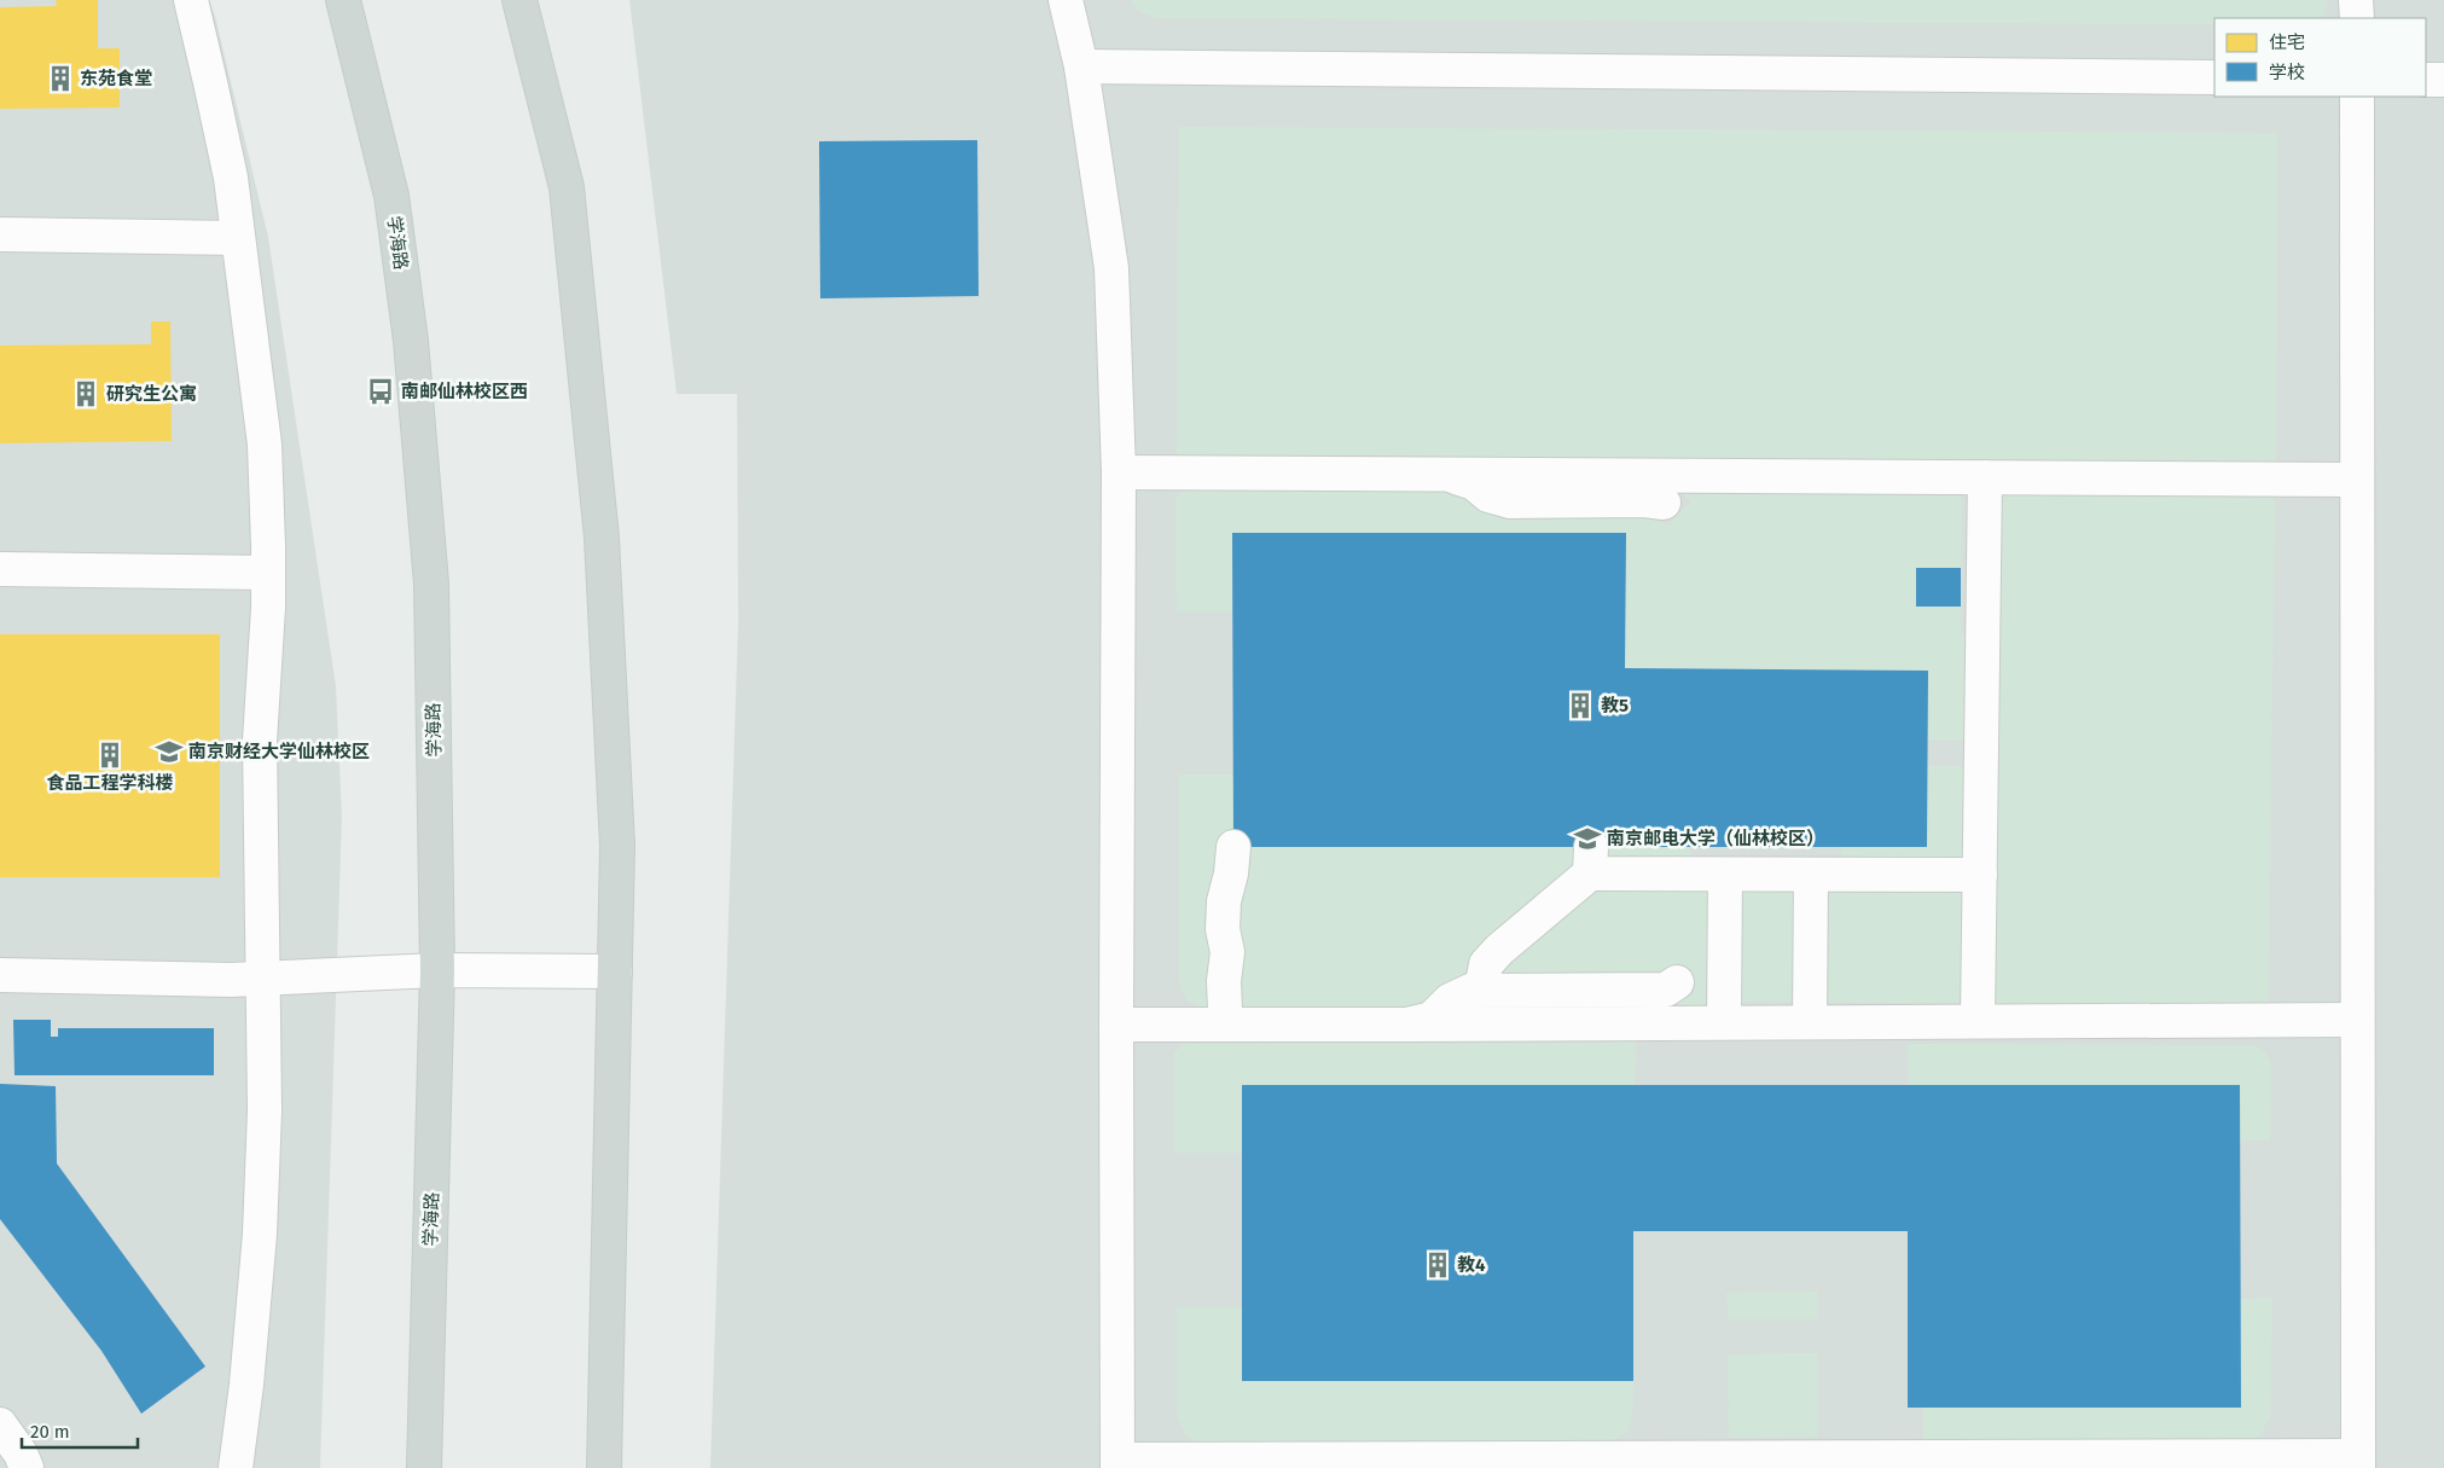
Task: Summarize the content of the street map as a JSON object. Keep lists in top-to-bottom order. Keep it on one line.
{"streets":{"main road":["学海路"]},"places":{"building":["东苑食堂","研究生公寓","教5","食品工程学科楼","教4"],"bus stop":["南邮仙林校区西"],"school or university":["南京财经大学仙林校区","南京邮电大学（仙林校区）"]},"legend":["住宅","学校"],"scale_bar":"20 m"}
